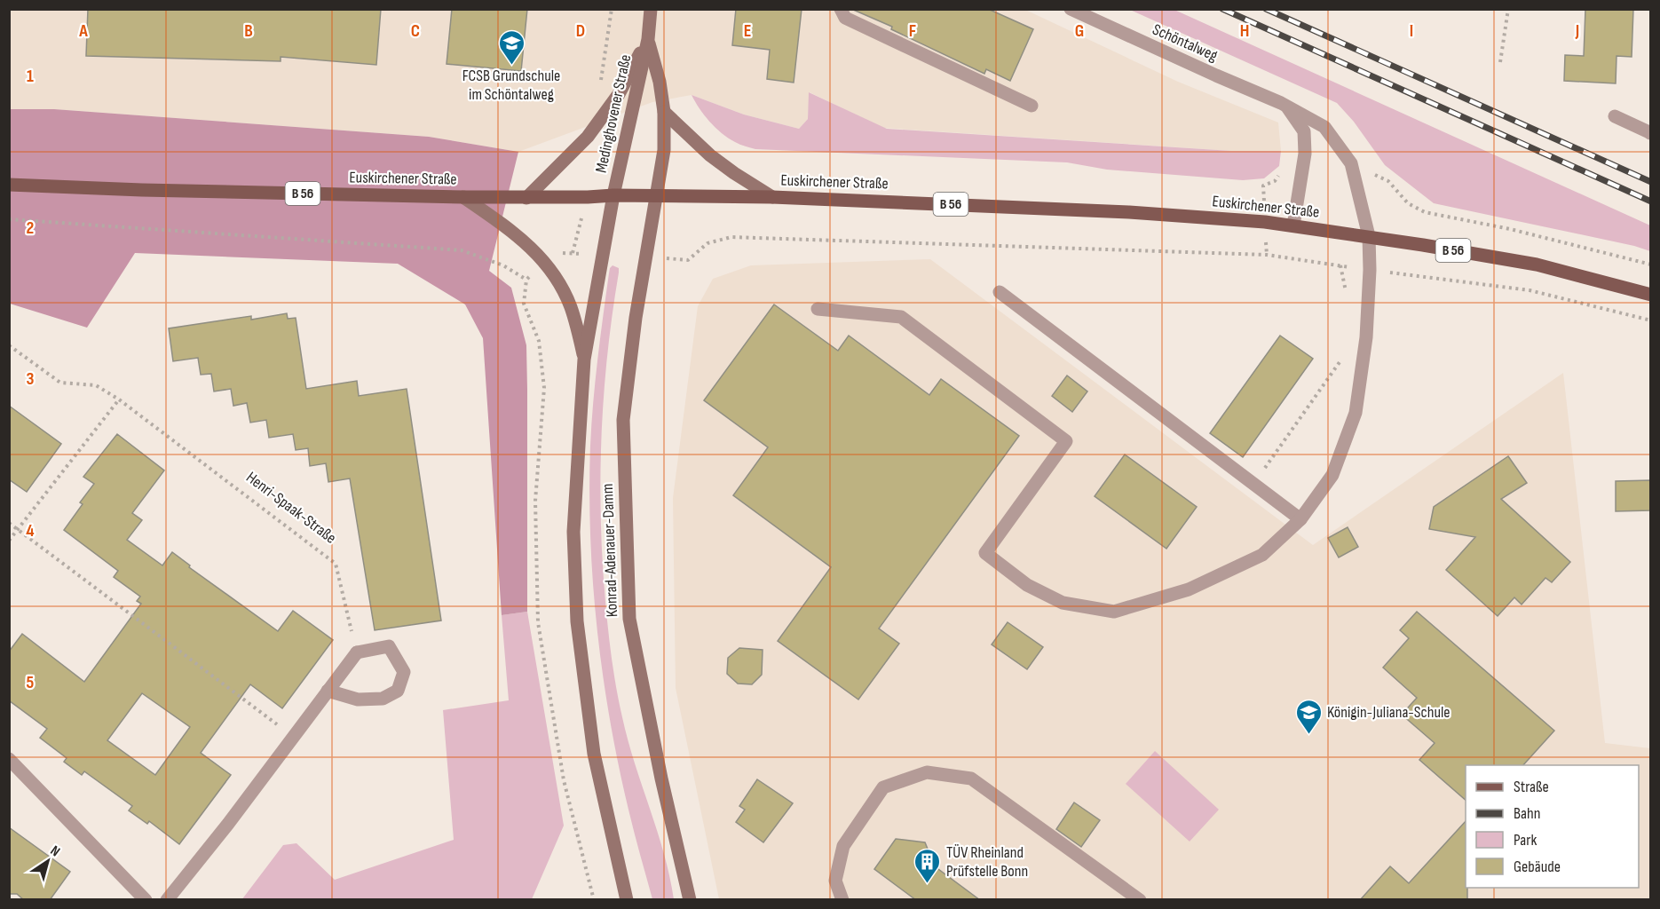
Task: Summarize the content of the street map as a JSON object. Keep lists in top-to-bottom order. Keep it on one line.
{"streets":{"main road":["Medinghovener Straße","Euskirchener Straße","B 56","Konrad-Adenauer-Damm"],"street":["Schöntalweg"],"path":["Henri-Spaak-Straße"]},"crossings":[["Schöntalweg","Euskirchener Straße"],["Medinghovener Straße","Euskirchener Straße"],["Medinghovener Straße","Konrad-Adenauer-Damm"],["Euskirchener Straße","Konrad-Adenauer-Damm"]],"places":{"school or university":["FCSB Grundschule im Schöntalweg","Königin-Juliana-Schule"],"building":["TÜV Rheinland Prüfstelle Bonn"]},"legend":["Straße","Bahn","Park","Gebäude"],"north":"top right","grid":{"columns":["A","B","C","D","E","F","G","H","I","J"],"rows":["1","2","3","4","5"]}}
